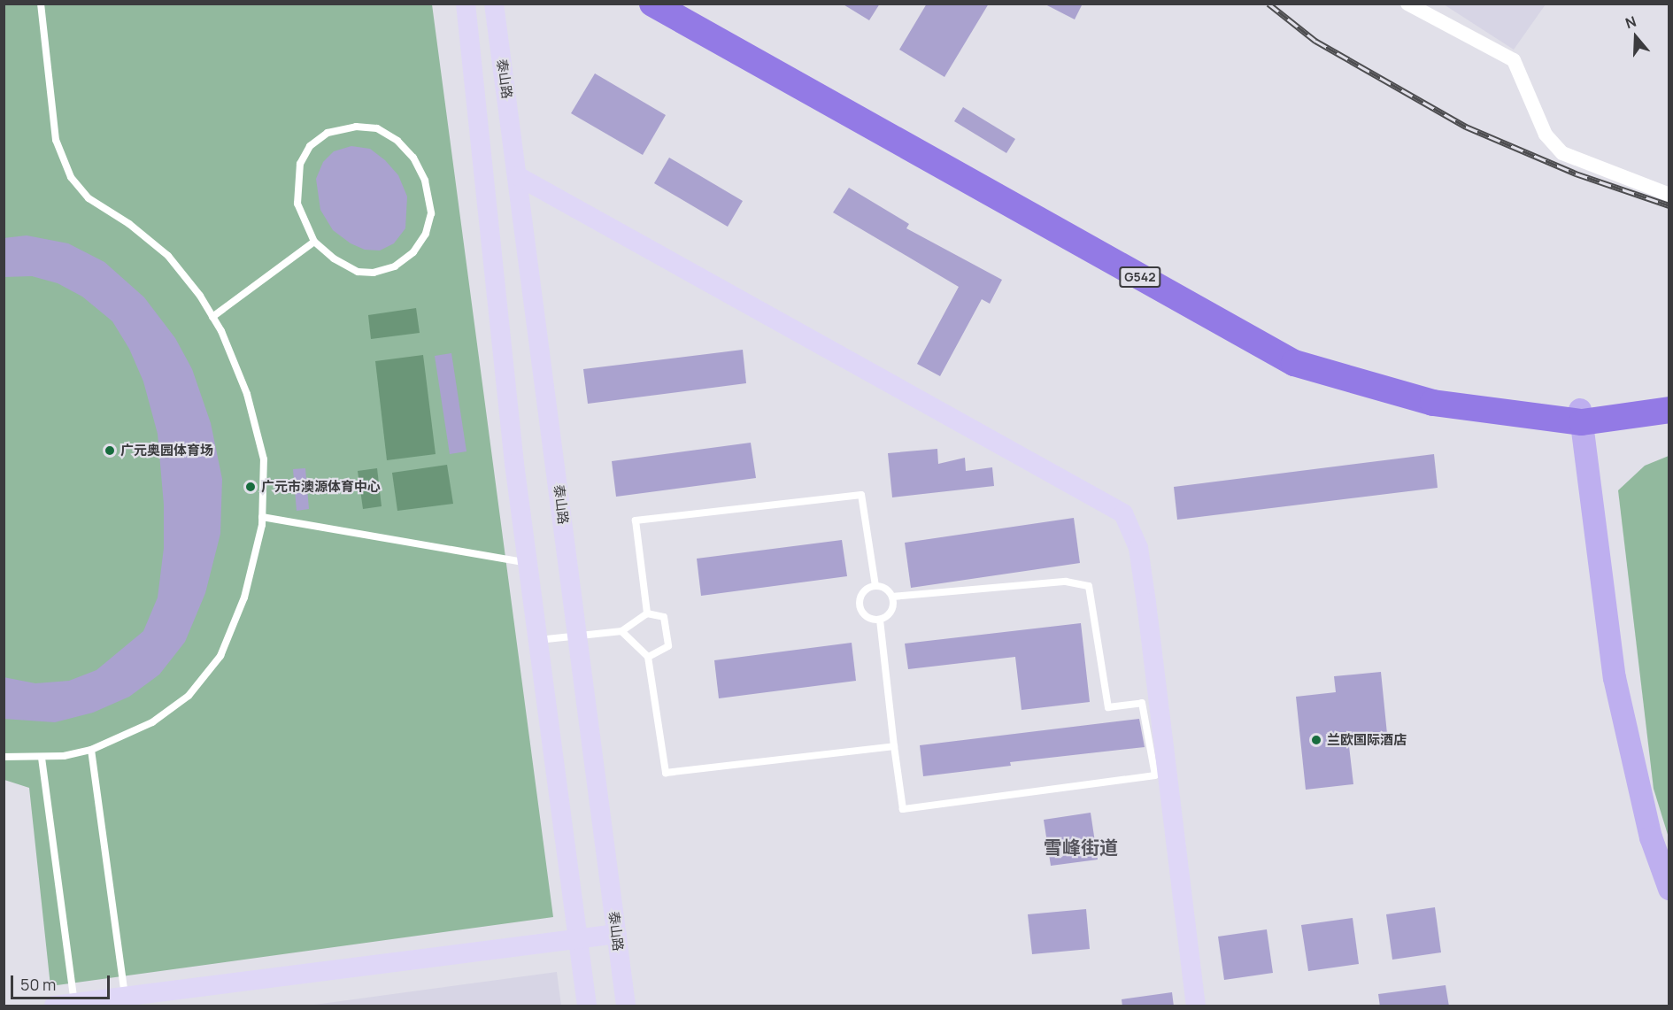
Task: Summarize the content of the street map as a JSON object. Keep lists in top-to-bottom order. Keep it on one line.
{"streets":{"highway":["G542"],"street":["泰山路"]},"districts":["雪峰街道"],"places":["广元奥园体育场","广元市澳源体育中心","兰欧国际酒店"],"scale_bar":"50 m","north":"top"}
